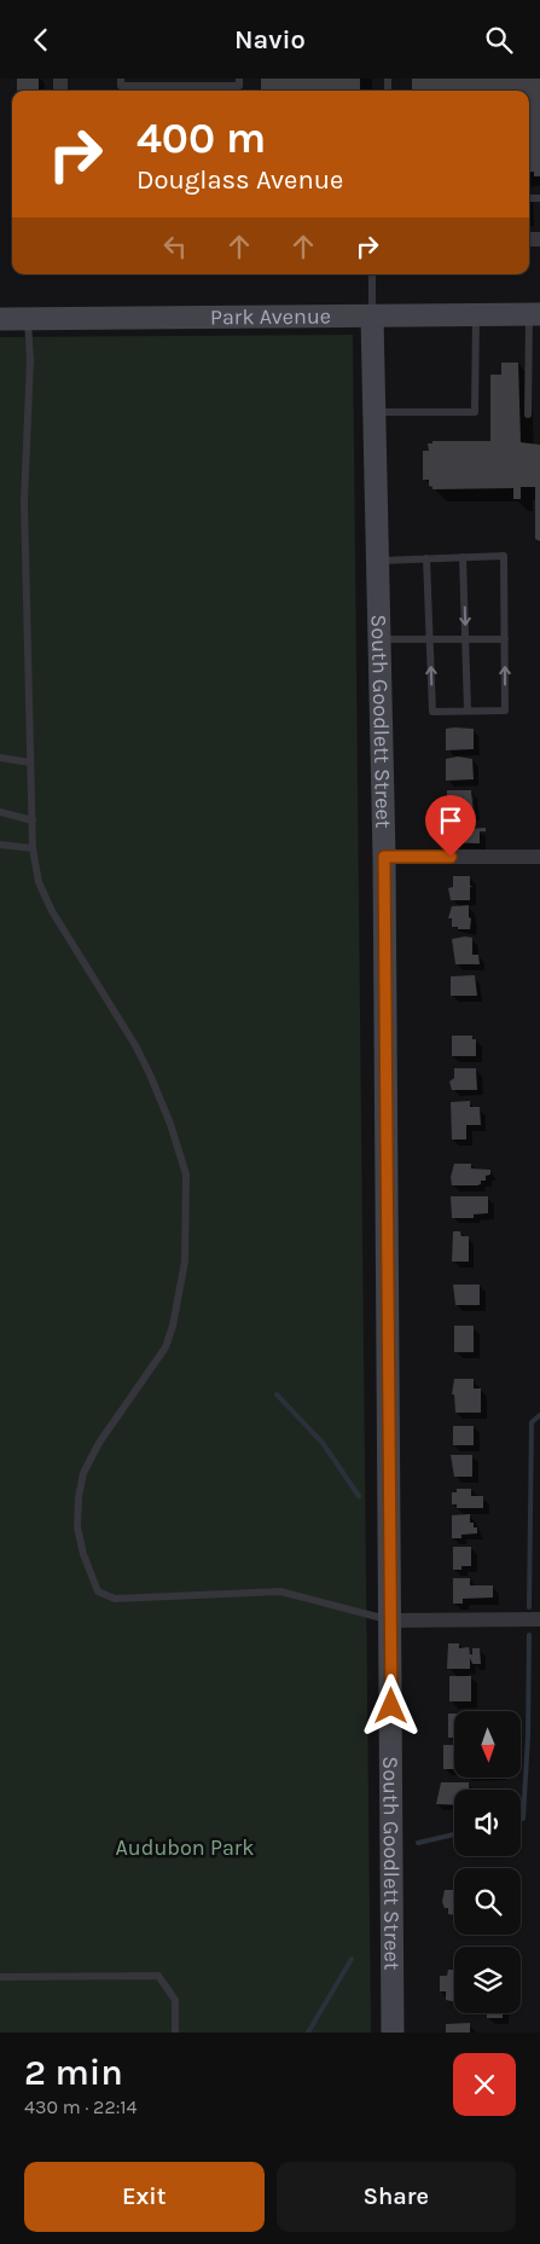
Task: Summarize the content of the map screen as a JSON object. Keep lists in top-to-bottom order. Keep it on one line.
{"streets":{"main road":["Park Avenue","South Goodlett Street"]},"crossings":[["Park Avenue","South Goodlett Street"]],"parks":["Audubon Park"],"north":"bottom","page":{"header":"Navio","turn":["400 m","Douglass Avenue"],"heading":["2 min","430 m · 22:14"],"buttons":["Exit","Share"]}}
